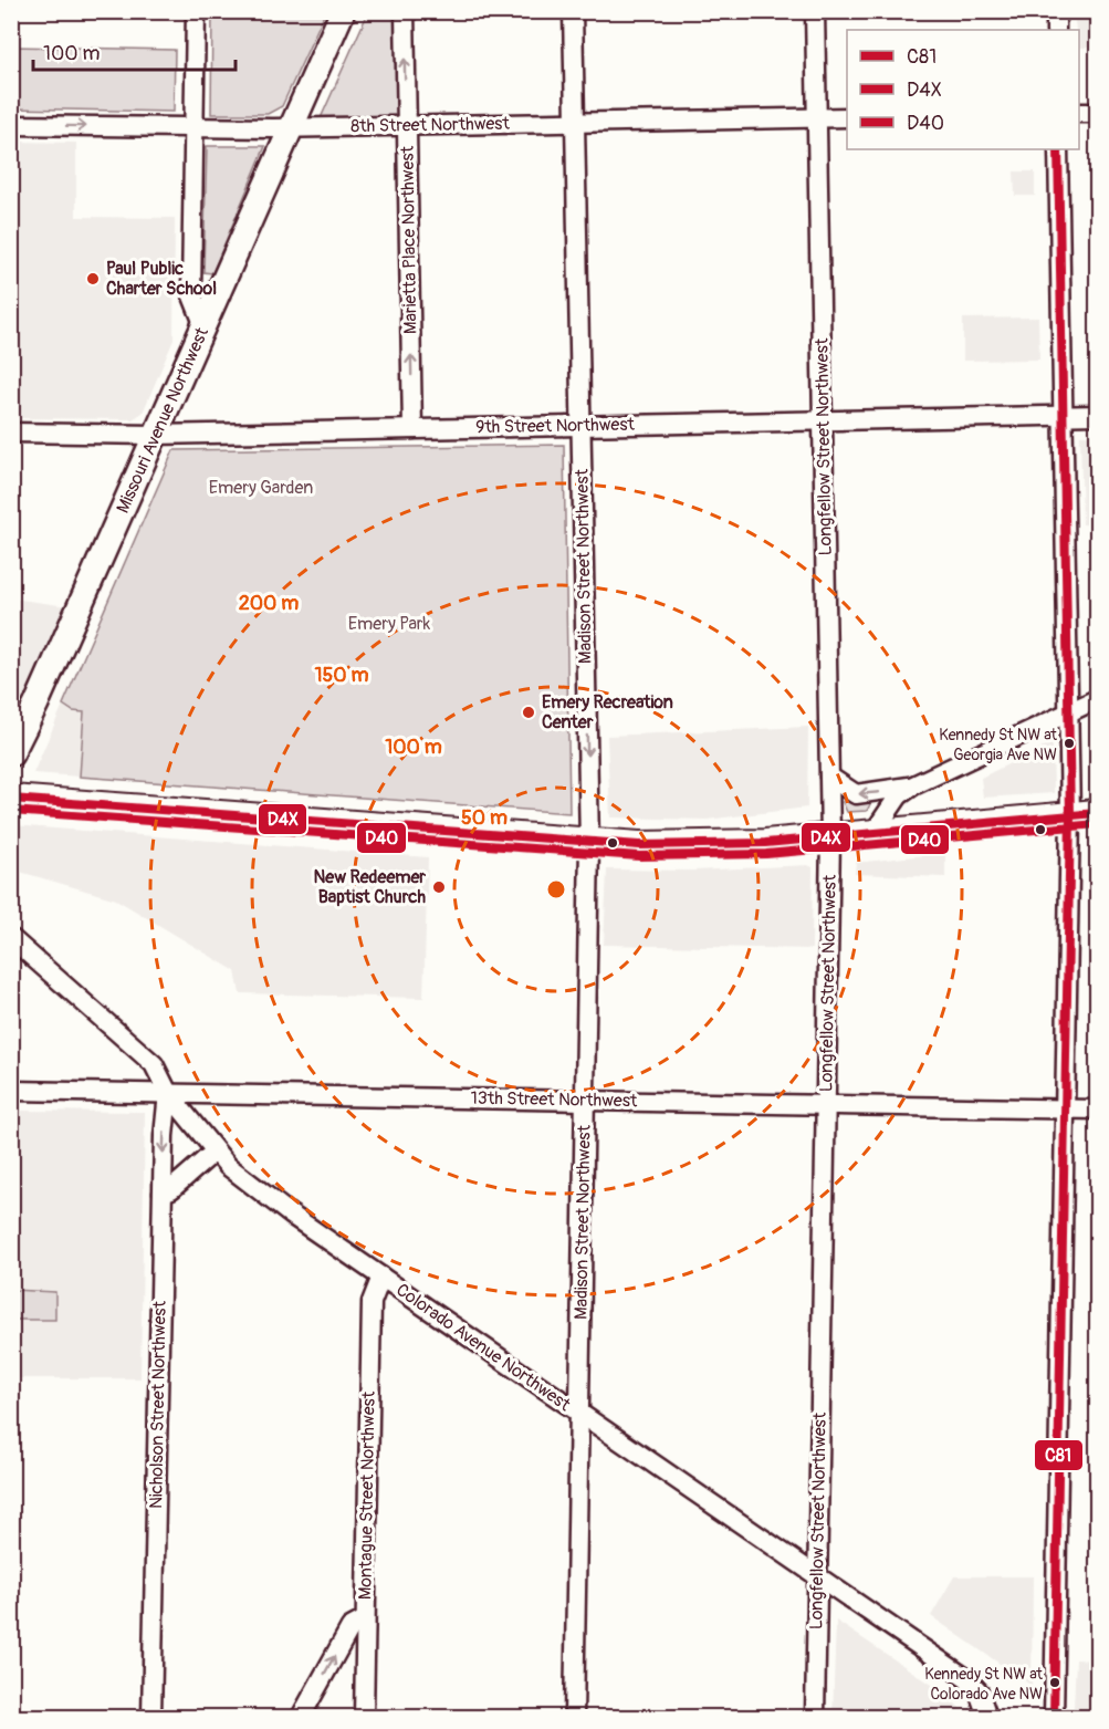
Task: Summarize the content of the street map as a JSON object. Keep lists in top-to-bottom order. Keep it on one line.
{"streets":{"main road":["Missouri Avenue Northwest"],"street":["8th Street Northwest","Marietta Place Northwest","9th Street Northwest","Longfellow Street Northwest","Madison Street Northwest","13th Street Northwest","Colorado Avenue Northwest","Nicholson Street Northwest","Montague Street Northwest"]},"crossings":[["8th Street Northwest","Marietta Place Northwest"],["8th Street Northwest","Missouri Avenue Northwest"],["8th Street Northwest","Longfellow Street Northwest"],["8th Street Northwest","Madison Street Northwest"],["Marietta Place Northwest","9th Street Northwest"],["Missouri Avenue Northwest","9th Street Northwest"],["9th Street Northwest","Longfellow Street Northwest"],["9th Street Northwest","Madison Street Northwest"],["Longfellow Street Northwest","13th Street Northwest"],["Longfellow Street Northwest","Colorado Avenue Northwest"],["Madison Street Northwest","13th Street Northwest"],["Madison Street Northwest","Colorado Avenue Northwest"],["13th Street Northwest","Colorado Avenue Northwest"],["13th Street Northwest","Nicholson Street Northwest"],["Colorado Avenue Northwest","Nicholson Street Northwest"],["Colorado Avenue Northwest","Montague Street Northwest"]],"one_way":["Marietta Place Northwest"],"parks":["Emery Garden","Emery Park"],"places":["Paul Public Charter School","Emery Recreation Center","Kennedy St NW at Georgia Ave NW","New Redeemer Baptist Church","Kennedy St NW at Colorado Ave NW"],"lines":["transit line C81","transit line D4X","transit line D40"],"legend":["C81","D4X","D40"],"scale_bar":"100 m","rings":["200 m","150 m","100 m","50 m"]}
